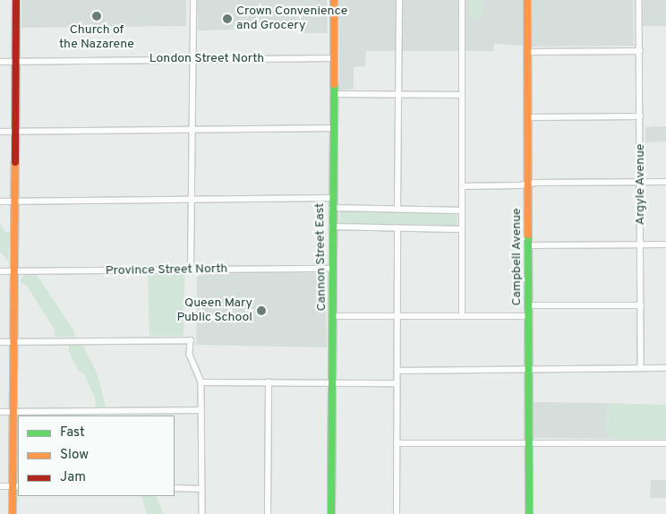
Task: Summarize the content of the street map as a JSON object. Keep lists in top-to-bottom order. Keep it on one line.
{"streets":{"street":["London Street North","Argyle Avenue","Cannon Street East","Campbell Avenue","Province Street North"]},"crossings":[["London Street North","Cannon Street East"],["Cannon Street East","Province Street North"]],"places":["Church of the Nazarene","Crown Convenience and Grocery","Queen Mary Public School"],"legend":["Fast","Slow","Jam"]}
